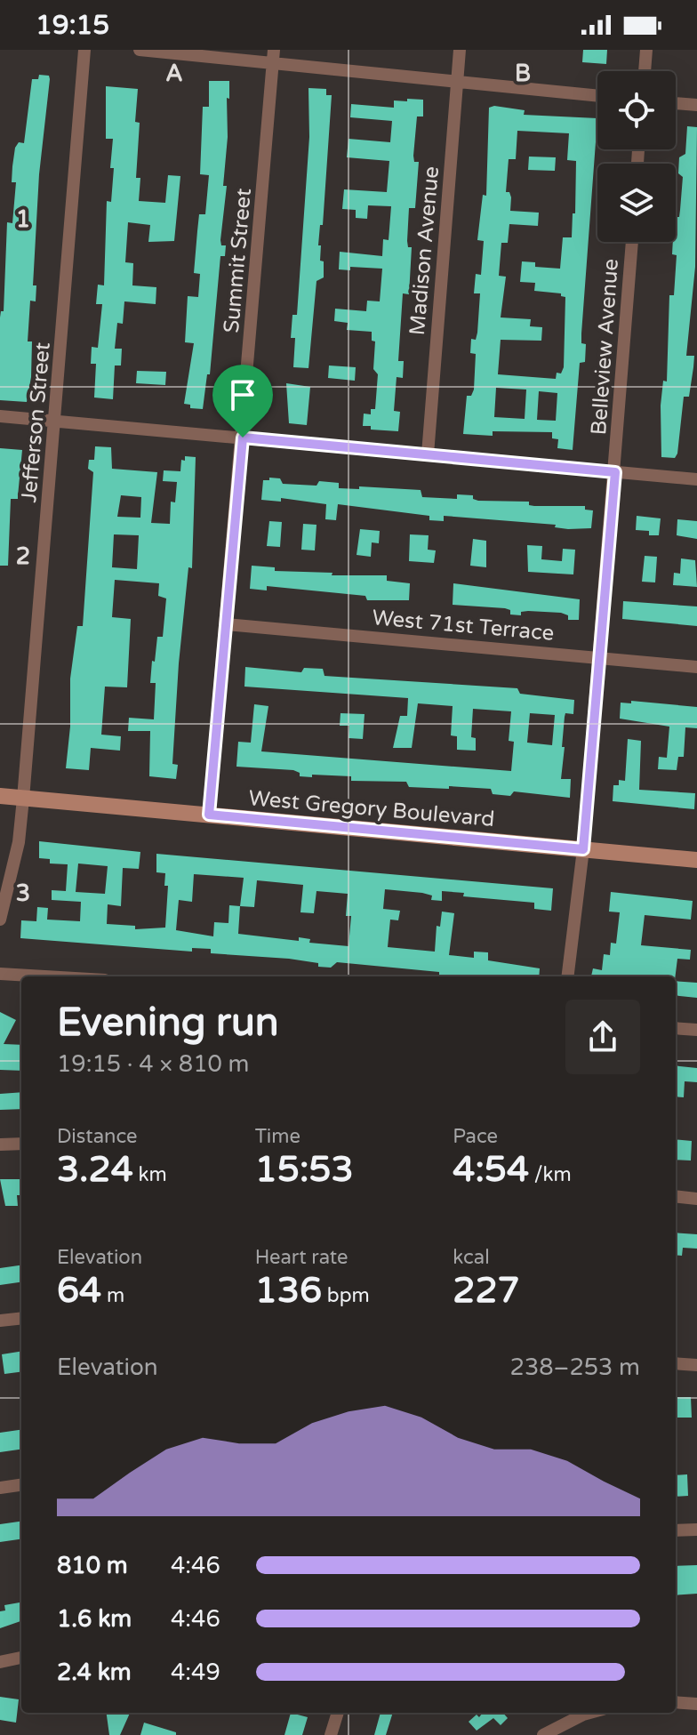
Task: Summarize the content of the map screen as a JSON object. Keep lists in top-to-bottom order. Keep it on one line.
{"streets":{"main road":["West Gregory Boulevard"],"street":["Madison Avenue","Summit Street","Belleview Avenue","Jefferson Street","West 71st Terrace"]},"crossings":[["Summit Street","West 71st Terrace"],["Summit Street","West Gregory Boulevard"],["Belleview Avenue","West 71st Terrace"],["Belleview Avenue","West Gregory Boulevard"],["Jefferson Street","West Gregory Boulevard"]],"page":{"status":"19:15","heading":["Evening run","19:15 · 4 × 810 m"],"stats":[["Distance","3.24 km"],["Time","15:53"],["Pace","4:54 /km"],["Elevation","64 m"],["Heart rate","136 bpm"],["kcal","227"]],"chart":["Elevation","238–253 m"],"list":[{"name":"810 m","note":"4:46"},{"name":"1.6 km","note":"4:46"},{"name":"2.4 km","note":"4:49"}]},"grid":{"columns":["A","B"],"rows":["1","2","3"]}}
